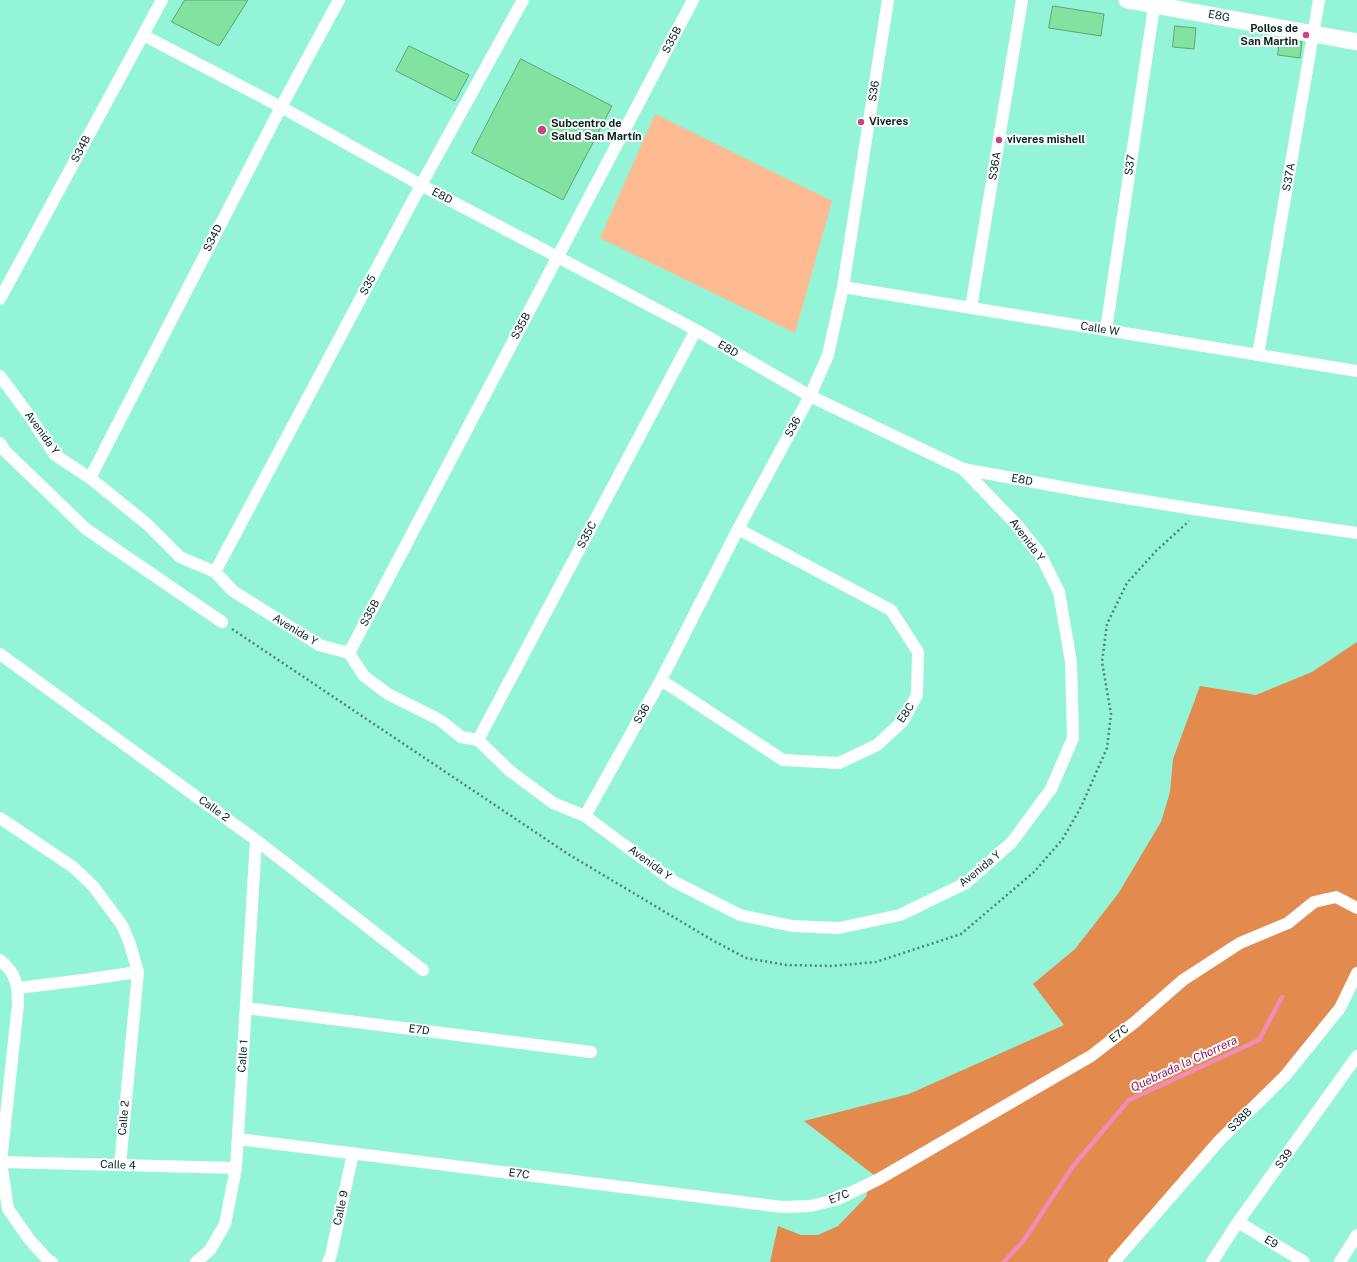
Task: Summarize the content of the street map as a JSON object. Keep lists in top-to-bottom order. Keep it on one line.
{"streets":{"street":["E8G","S35B","S36","S34B","S37","S36A","S37A","E8D","S34D","S35","Calle W","Avenida Y","S35C","E8C","Calle 2","E7D","E7C","Calle 1","S38B","S39","Calle 4","Calle 9","E9"]},"crossings":[["E8G","S37"],["E8G","S37A"],["S35B","E8D"],["S35B","Avenida Y"],["S36","E8D"],["S36","Calle W"],["S36","Avenida Y"],["S36","E8C"],["S34B","E8D"],["S37","Calle W"],["S36A","Calle W"],["S37A","Calle W"],["E8D","S34D"],["E8D","S35"],["E8D","Avenida Y"],["E8D","S35C"],["S34D","Avenida Y"],["S35","Avenida Y"],["Avenida Y","S35C"],["Calle 2","Calle 1"],["Calle 2","Calle 4"],["E7D","Calle 1"],["E7C","Calle 1"],["E7C","Calle 9"],["Calle 1","Calle 4"],["S39","E9"]],"water":["Quebrada la Chorrera"],"places":["Pollos de San Martin","Viveres","Subcentro de Salud San Martín","viveres mishell"]}
